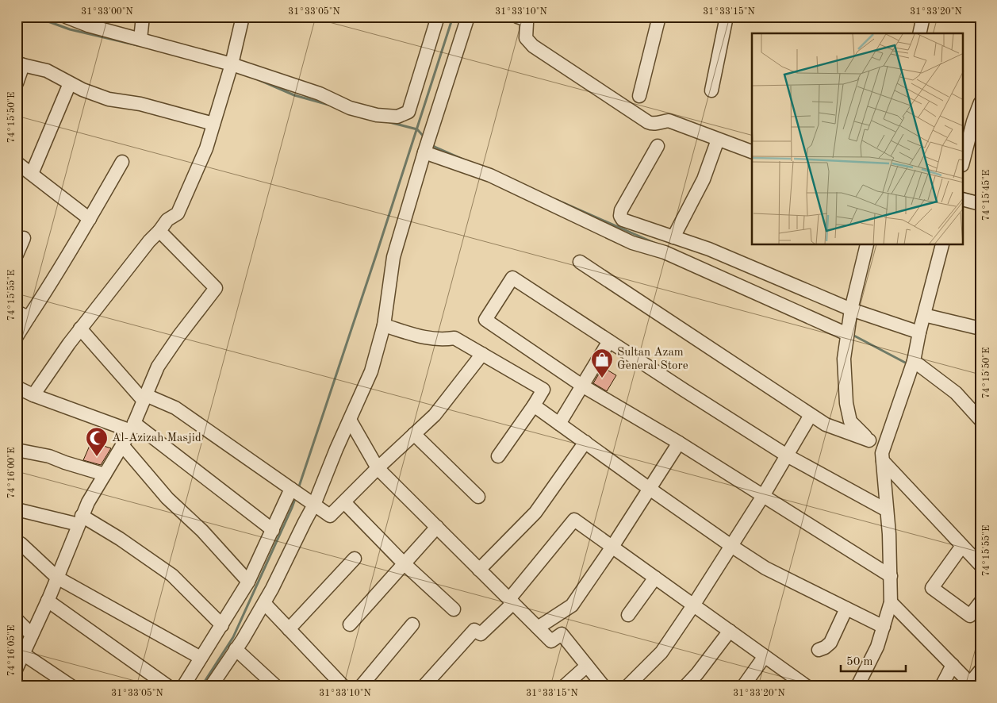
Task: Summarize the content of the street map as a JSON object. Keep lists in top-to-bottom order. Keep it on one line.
{"places":{"shop":["Sultan Azam General Store"],"mosque":["Al-Azizah Masjid"]},"scale_bar":"50 m","coordinates":["31°33'00\"N","31°33'05\"N","31°33'10\"N","31°33'15\"N","31°33'20\"N","74°15'50\"E","74°15'45\"E","74°15'55\"E","74°16'00\"E","74°16'05\"E"]}
